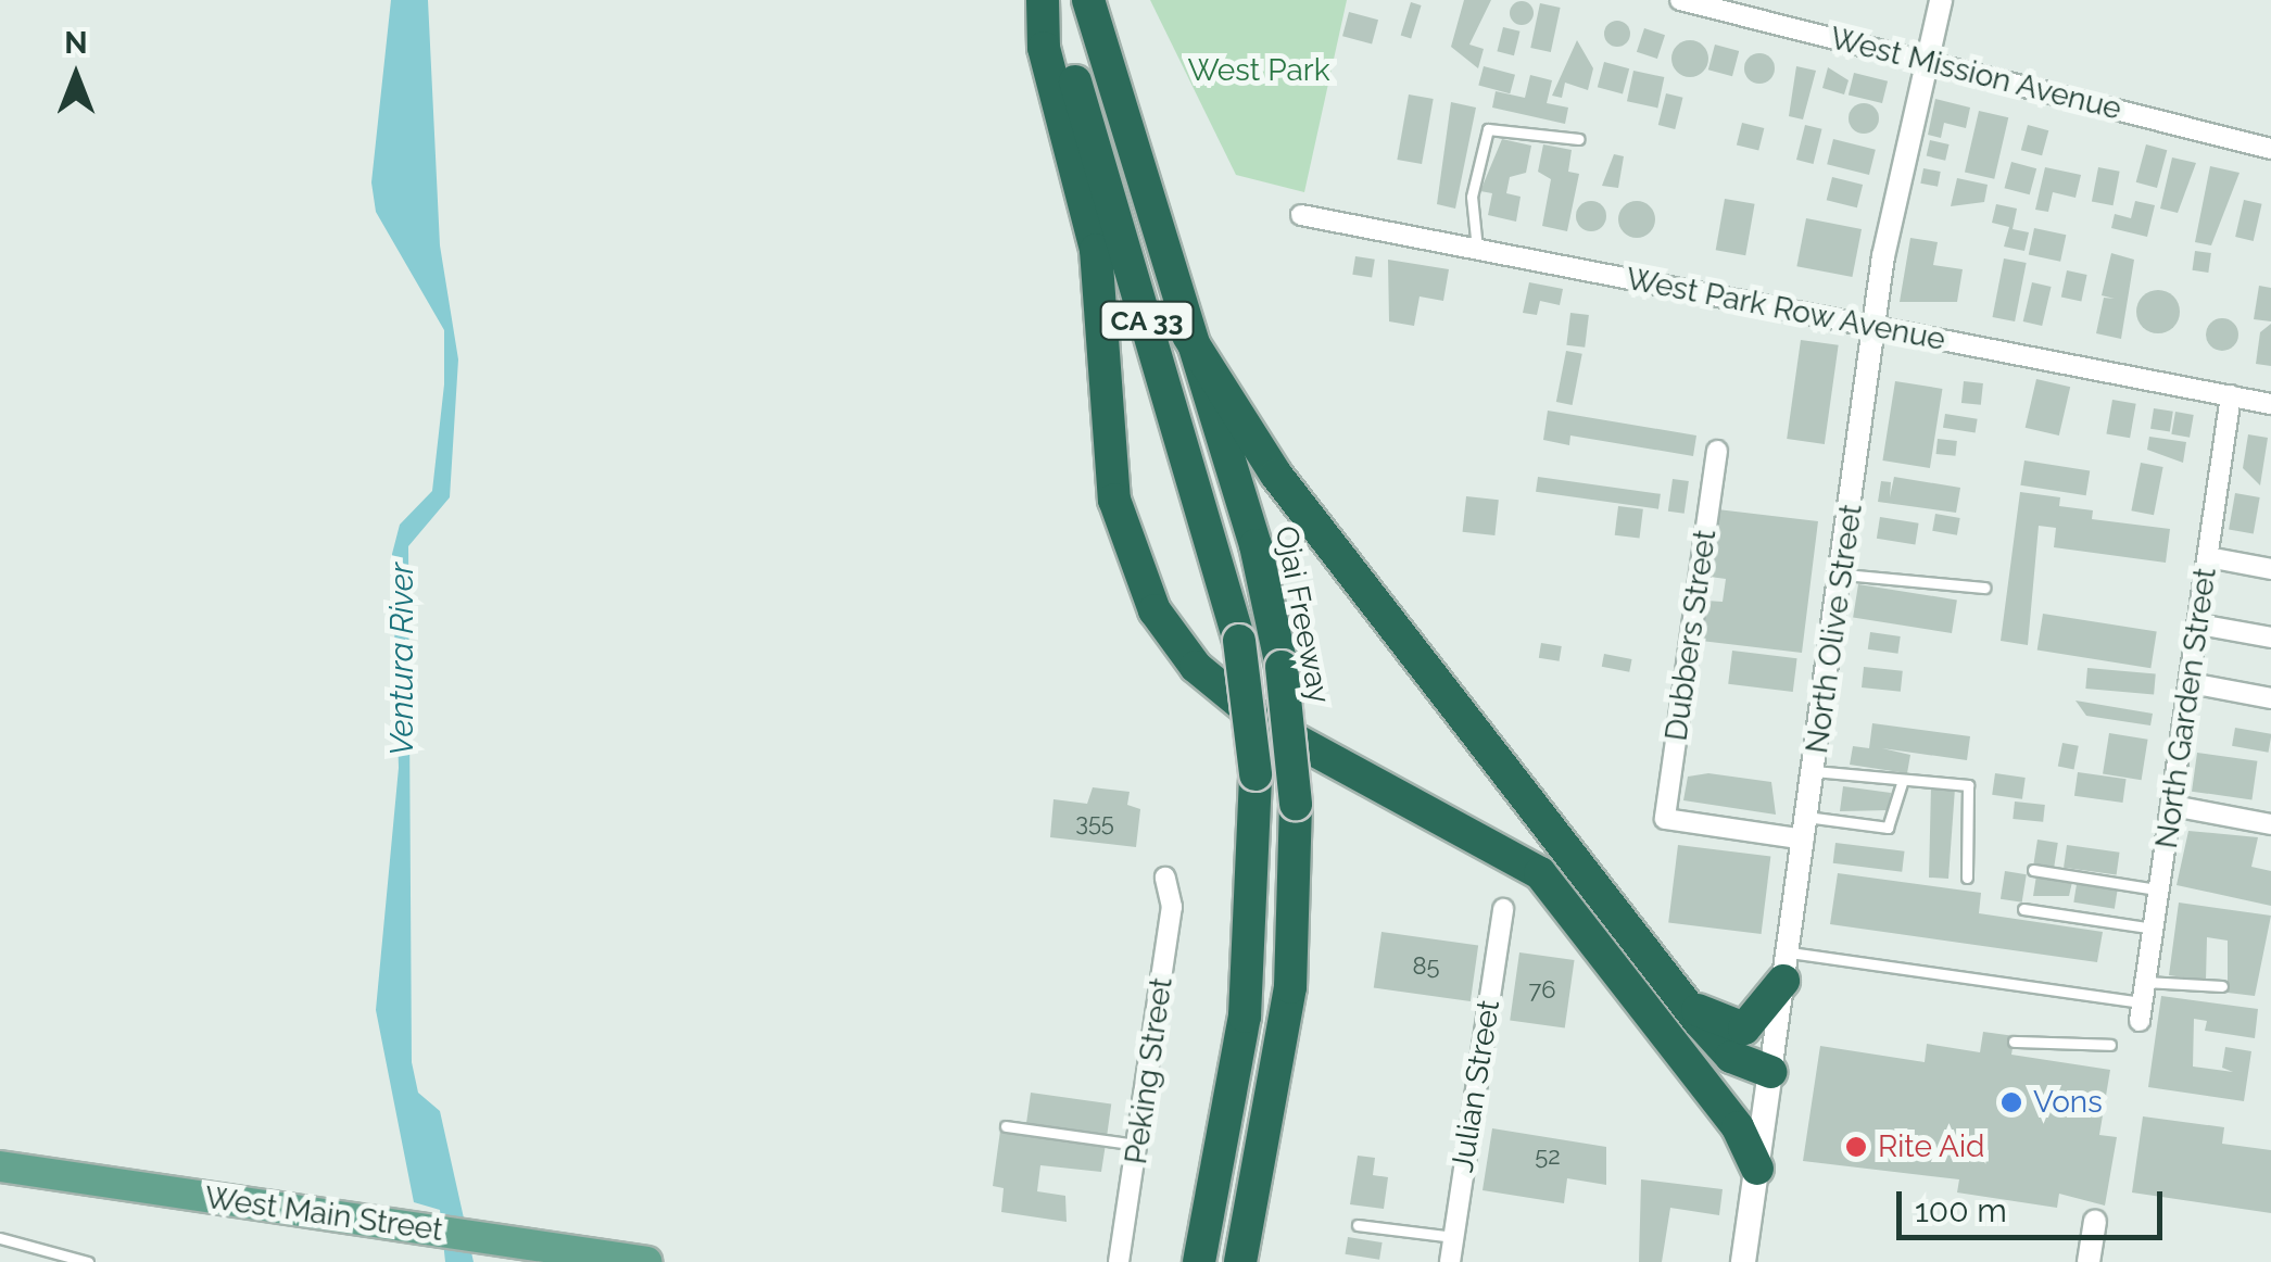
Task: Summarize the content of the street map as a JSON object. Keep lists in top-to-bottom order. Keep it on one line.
{"streets":{"highway":["CA 33","Ojai Freeway"],"main road":["North Olive Street","West Main Street"],"street":["West Mission Avenue","West Park Row Avenue","Dubbers Street","North Garden Street","Peking Street","Julian Street"]},"crossings":[["West Mission Avenue","North Olive Street"],["West Park Row Avenue","North Olive Street"],["West Park Row Avenue","North Garden Street"],["North Olive Street","Dubbers Street"]],"water":["Ventura River"],"parks":["West Park"],"places":["Vons","Rite Aid"],"house_numbers":["355","85","76","52"],"scale_bar":"100 m","north":"top"}
